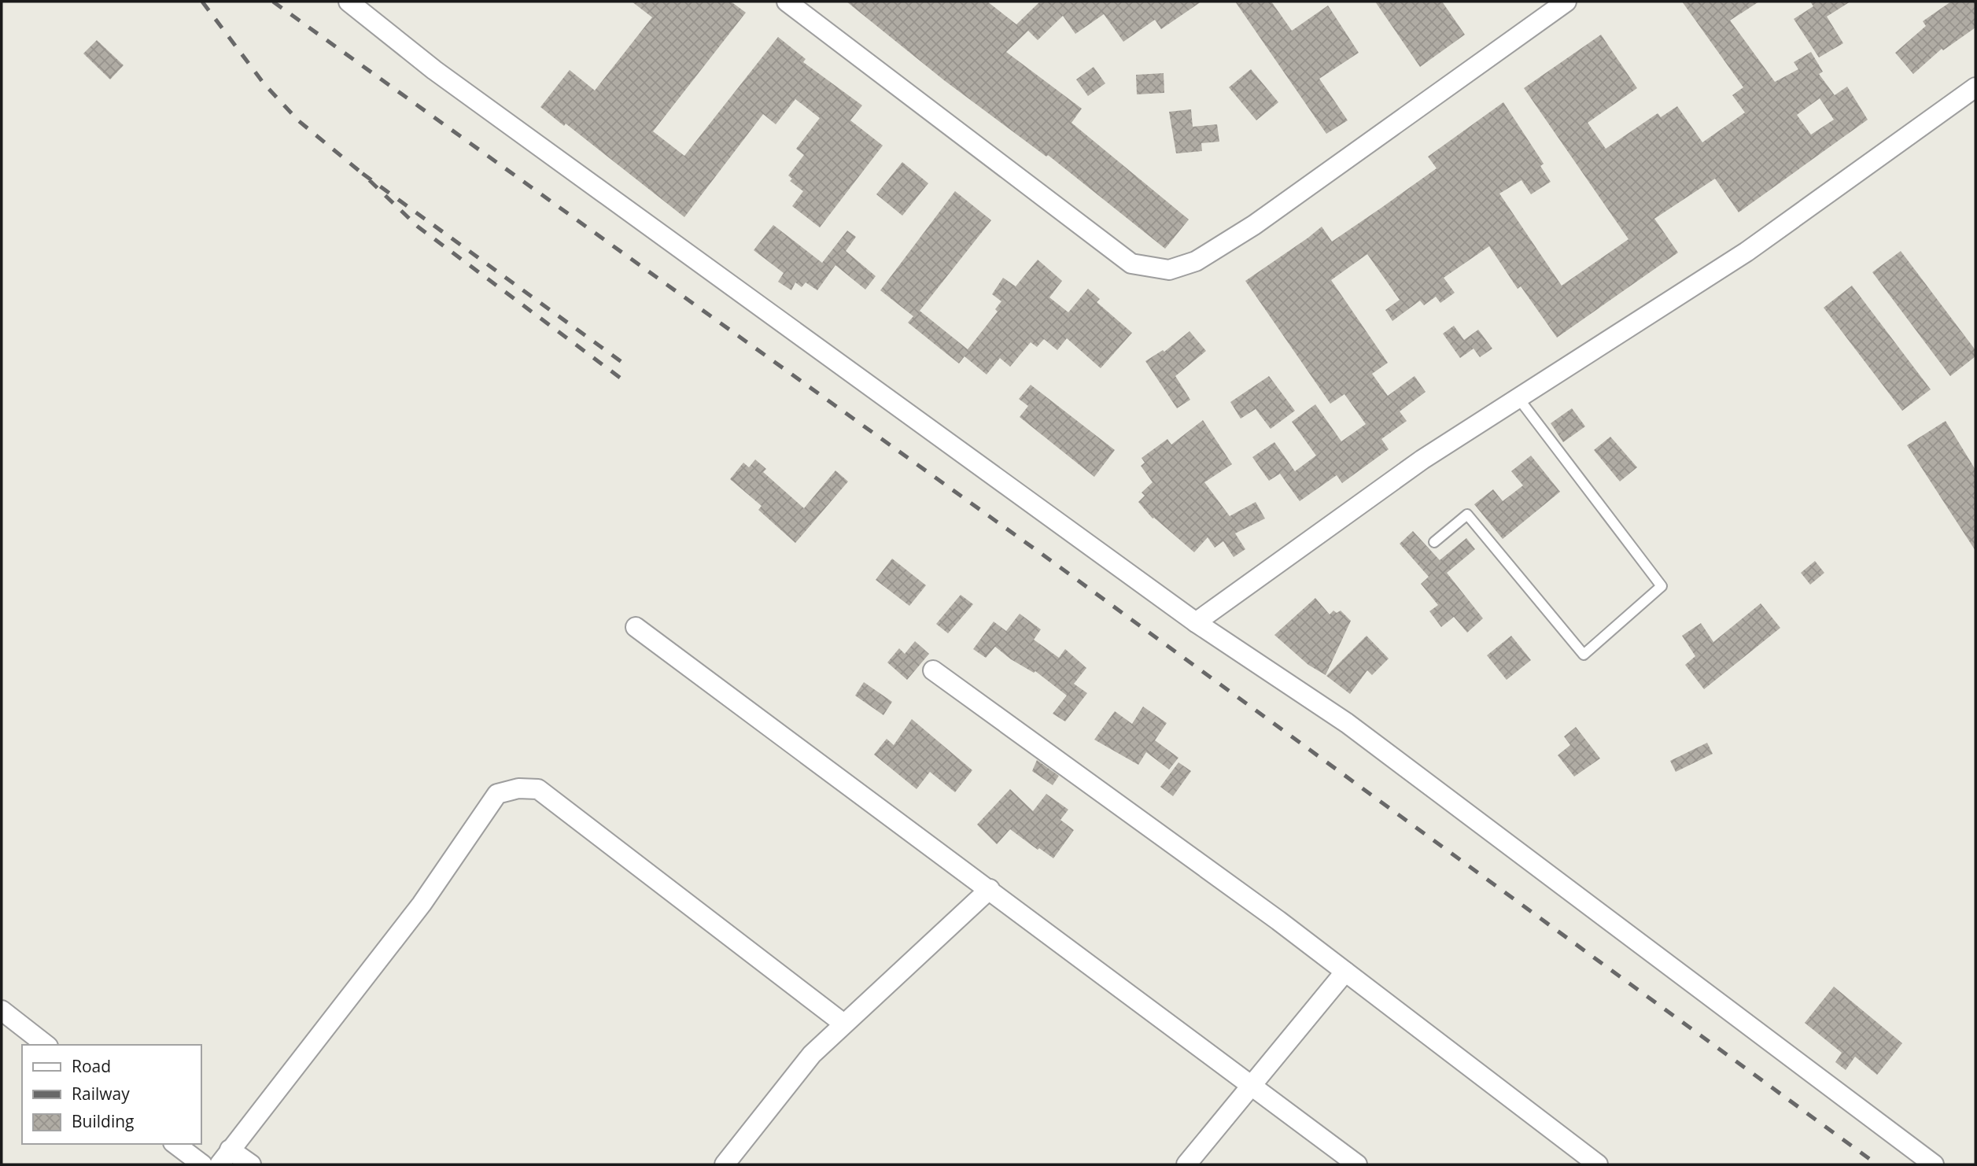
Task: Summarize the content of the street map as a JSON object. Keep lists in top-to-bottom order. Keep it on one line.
{"legend":["Road","Railway","Building"]}
